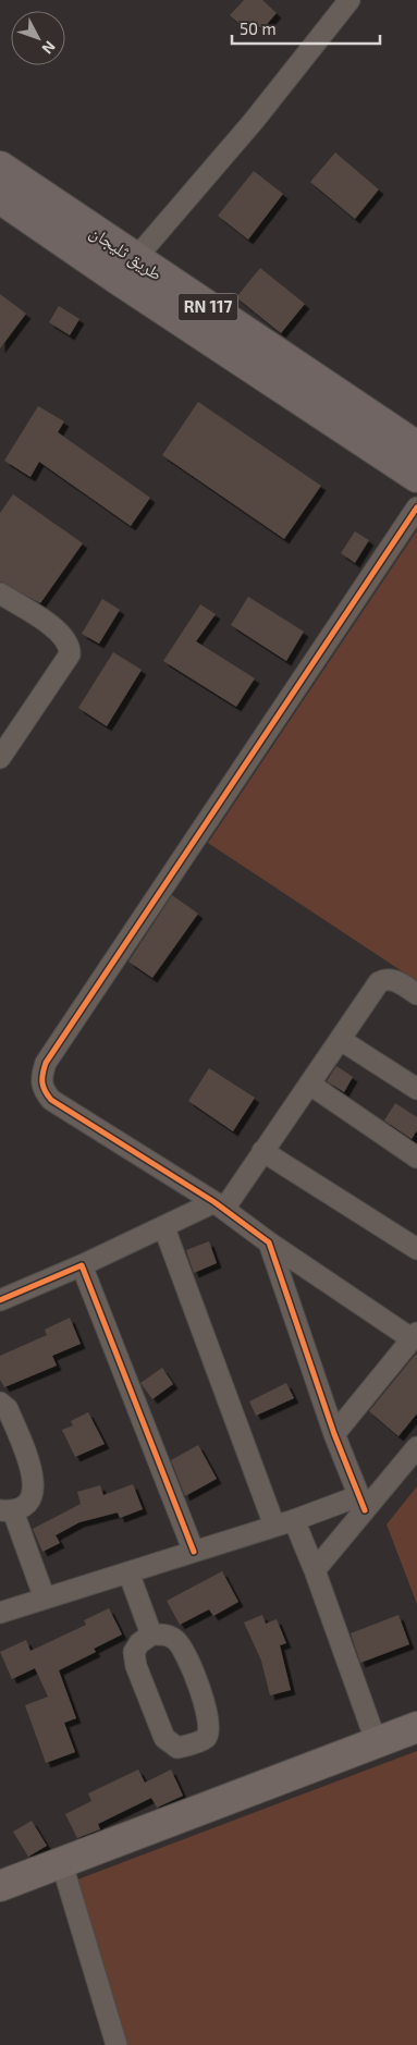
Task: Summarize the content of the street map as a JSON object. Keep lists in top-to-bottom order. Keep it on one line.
{"streets":{"main road":["طريق ثليجان","RN 117"]},"scale_bar":"50 m","north":"bottom right"}
